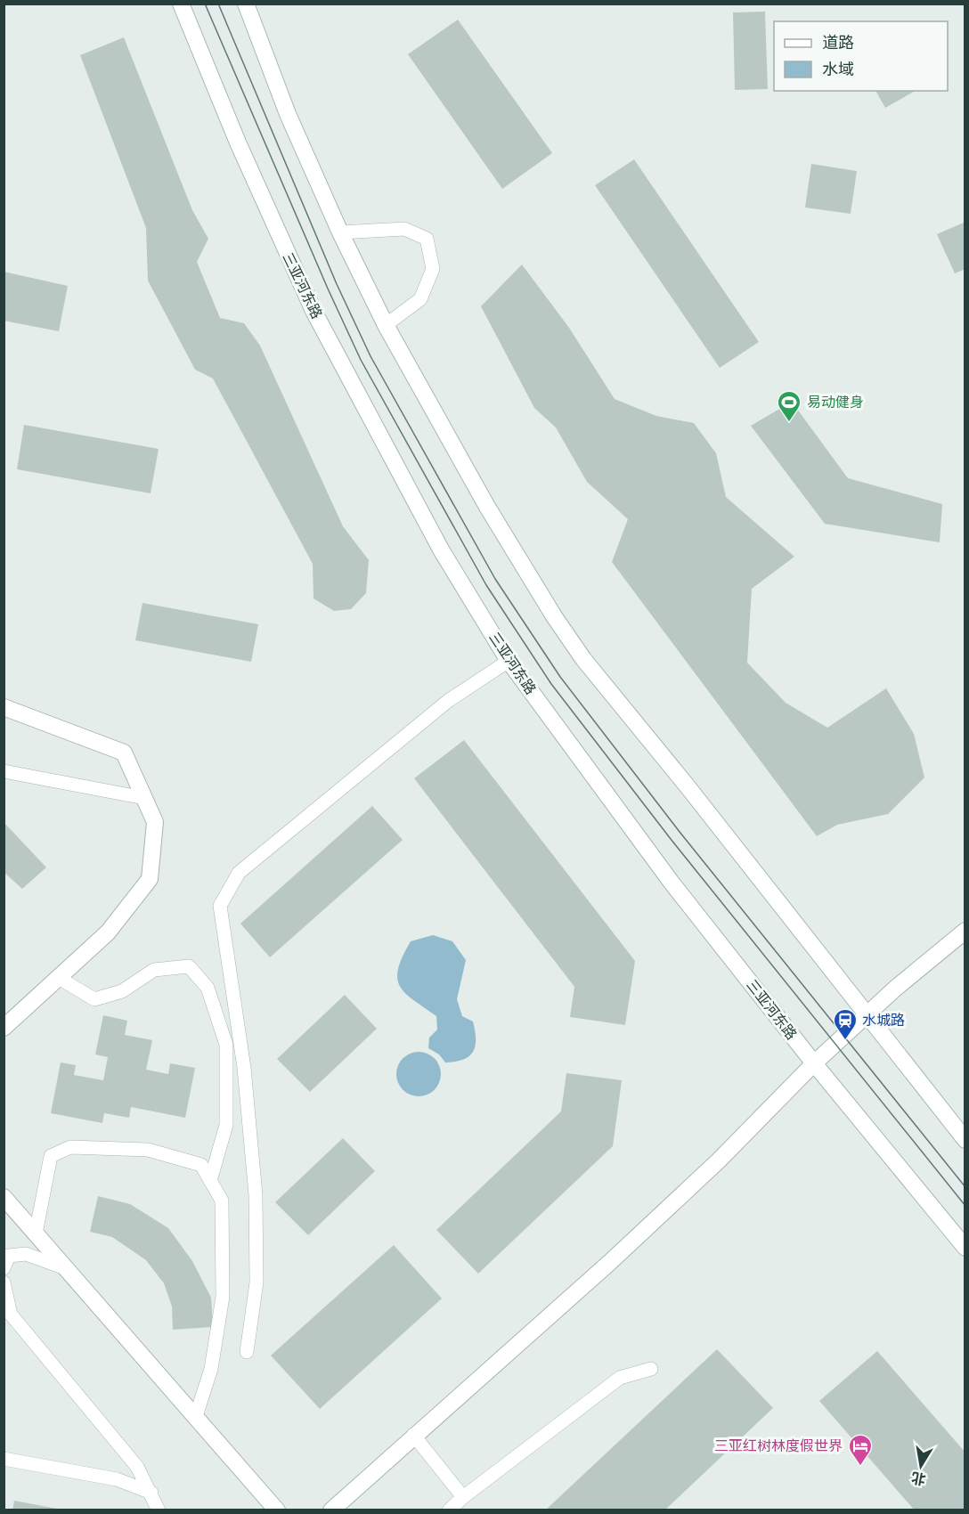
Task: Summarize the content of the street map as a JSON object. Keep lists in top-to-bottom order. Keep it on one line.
{"streets":{"main road":["三亚河东路"]},"places":{"sports":["易动健身"],"station":["水城路"],"hotel":["三亚红树林度假世界"]},"legend":["道路","水域"],"north":"bottom"}
